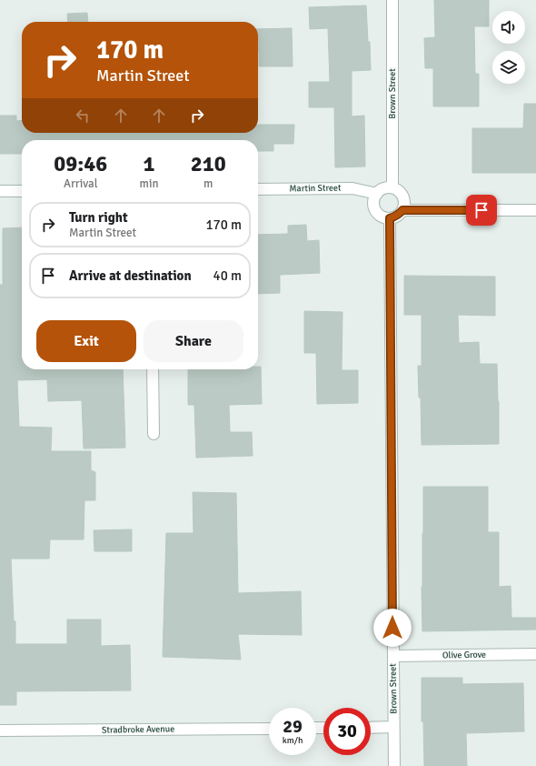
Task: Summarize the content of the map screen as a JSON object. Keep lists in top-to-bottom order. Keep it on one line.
{"streets":{"street":["Brown Street","Martin Street","Olive Grove","Stradbroke Avenue"]},"crossings":[["Brown Street","Martin Street"],["Brown Street","Olive Grove"]],"page":{"turn":["170 m","Martin Street"],"eta":["09:46","Arrival","1","min","210","m"],"list":[{"name":"Turn right","note":"Martin Street","value":"170 m"},{"name":"Arrive at destination","value":"40 m"}],"buttons":["Exit","Share"],"speed":"29 km/h","limit":"30"}}
